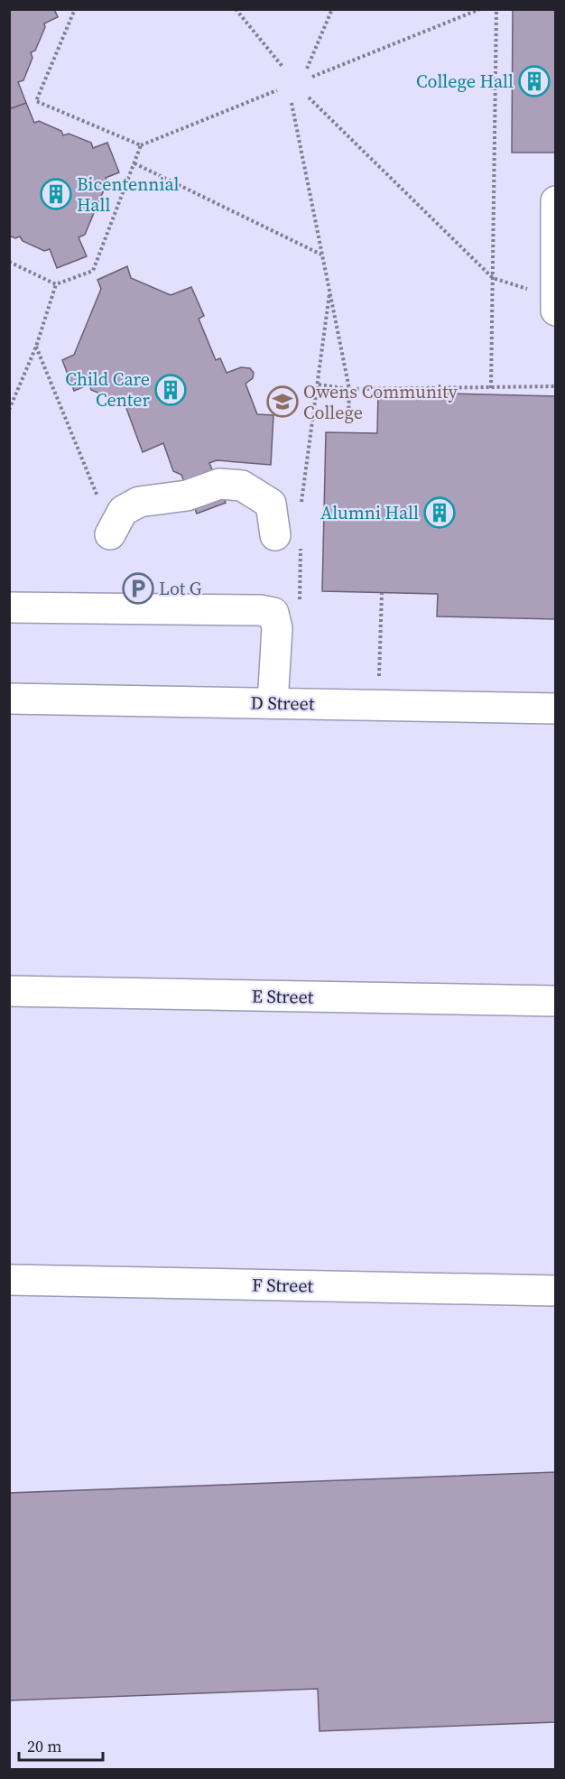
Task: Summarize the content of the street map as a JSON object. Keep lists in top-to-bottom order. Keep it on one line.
{"streets":{"street":["D Street","E Street","F Street"]},"places":{"building":["College Hall","Bicentennial Hall","Child Care Center","Alumni Hall"],"school or university":["Owens Community College"],"parking":["Lot G"]},"scale_bar":"20 m"}
